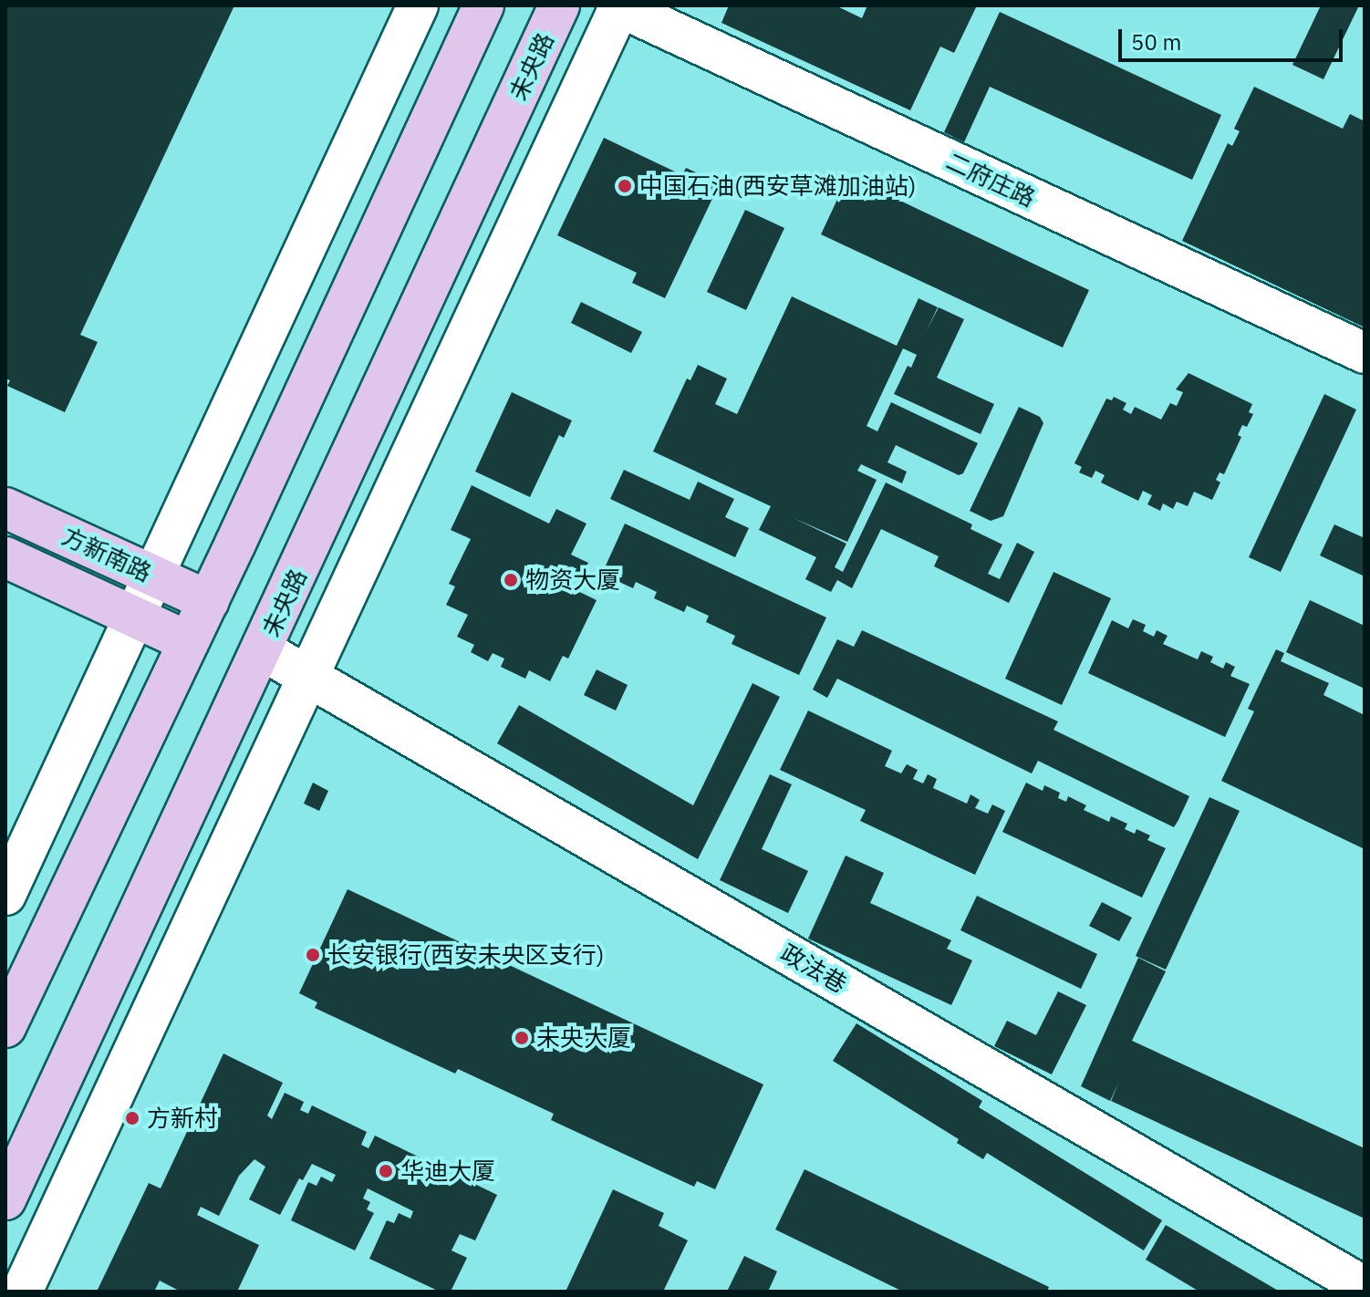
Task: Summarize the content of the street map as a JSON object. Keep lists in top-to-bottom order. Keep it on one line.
{"streets":{"main road":["未央路","方新南路"],"street":["二府庄路","政法巷"]},"crossings":[["未央路","政法巷"]],"places":["中国石油(西安草滩加油站)","物资大厦","长安银行(西安未央区支行)","未央大厦","方新村","华迪大厦"],"scale_bar":"50 m"}
